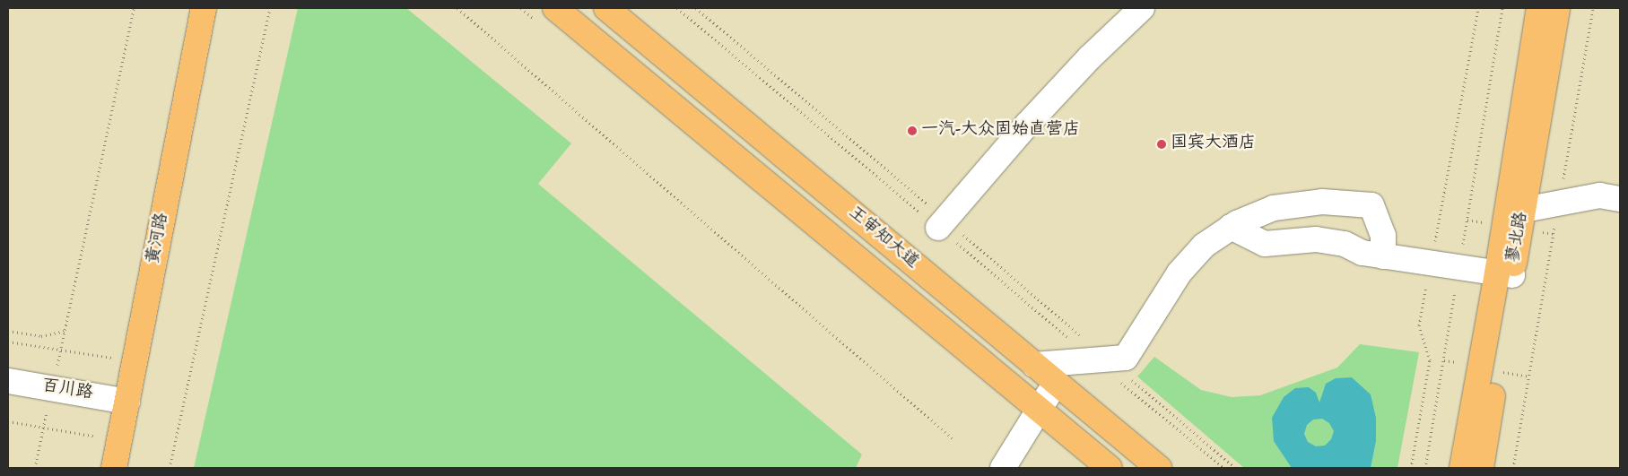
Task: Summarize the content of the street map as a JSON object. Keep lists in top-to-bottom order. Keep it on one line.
{"streets":{"main road":["蓼北路","黄河路","王审知大道"],"street":["百川路"]},"crossings":[["黄河路","百川路"]],"places":["一汽-大众固始直营店","国宾大酒店"]}
